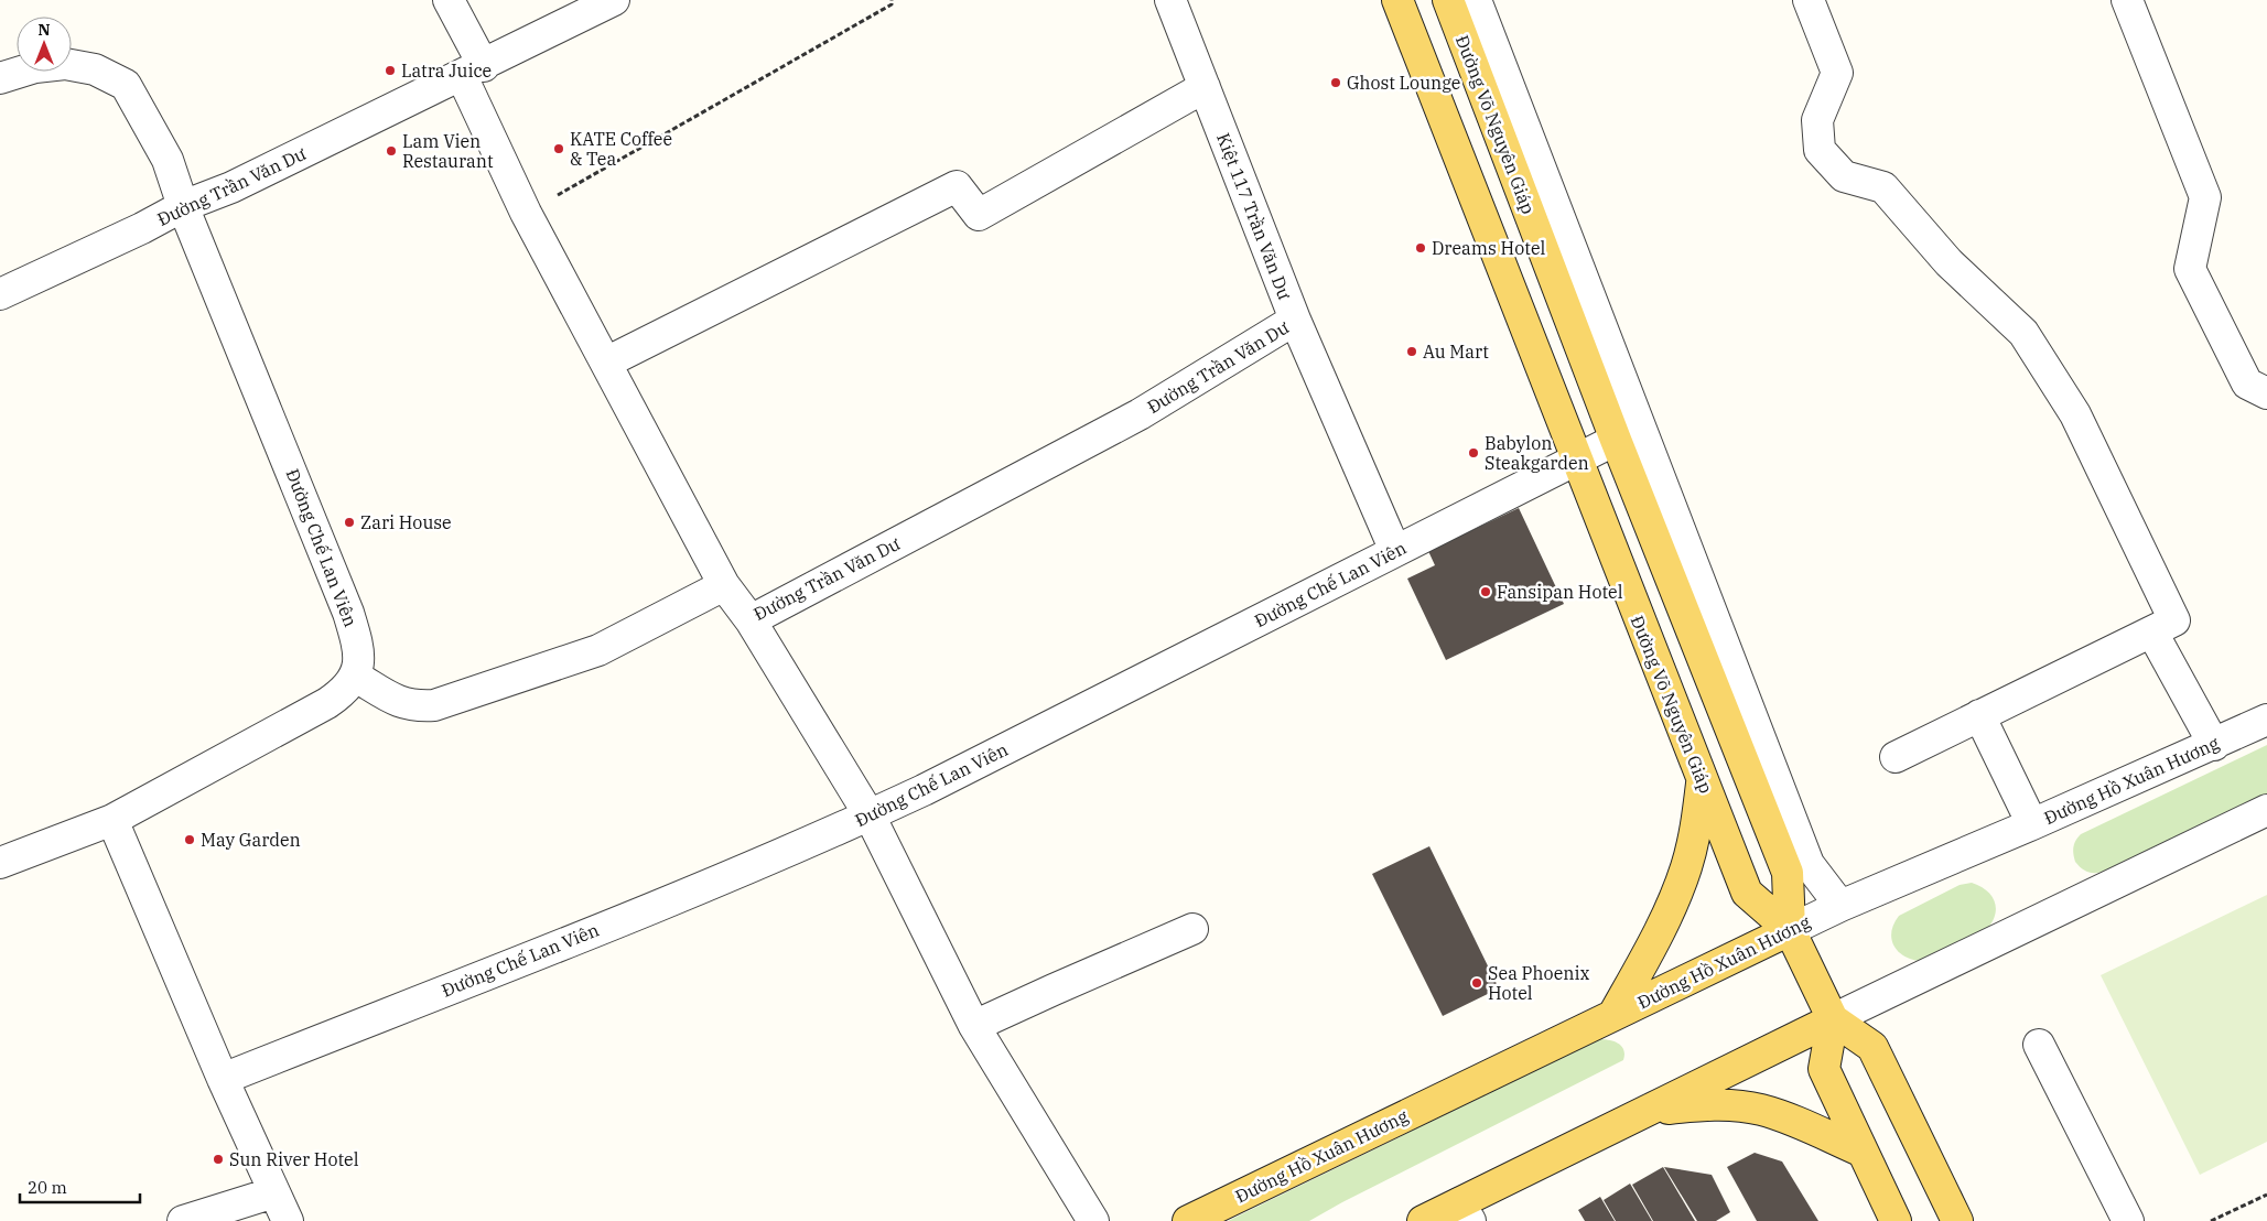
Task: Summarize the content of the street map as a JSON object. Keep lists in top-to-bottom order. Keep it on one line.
{"streets":{"main road":["Đường Võ Nguyên Giáp","Đường Hồ Xuân Hương"],"street":["Đường Trần Văn Dư","Kiệt 117 Trần Văn Dư","Đường Chế Lan Viên"]},"crossings":[["Đường Võ Nguyên Giáp","Đường Chế Lan Viên"],["Đường Võ Nguyên Giáp","Đường Hồ Xuân Hương"],["Đường Trần Văn Dư","Kiệt 117 Trần Văn Dư"],["Đường Trần Văn Dư","Đường Chế Lan Viên"],["Kiệt 117 Trần Văn Dư","Đường Chế Lan Viên"]],"places":["Latra Juice","Ghost Lounge","KATE Coffee & Tea","Lam Vien Restaurant","Dreams Hotel","Au Mart","Babylon Steakgarden","Zari House","Fansipan Hotel","May Garden","Sea Phoenix Hotel","Sun River Hotel"],"scale_bar":"20 m","north":"top"}
